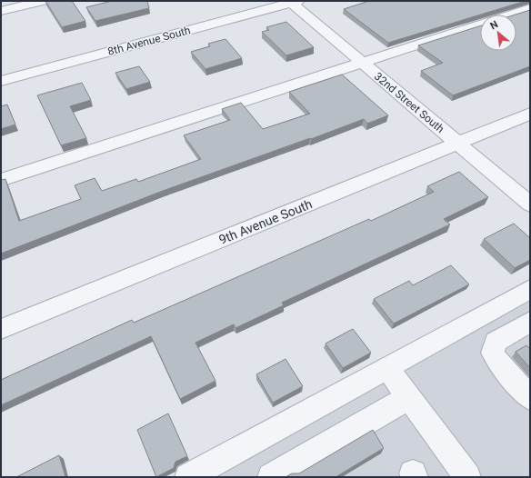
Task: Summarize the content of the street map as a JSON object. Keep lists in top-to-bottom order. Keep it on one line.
{"streets":{"street":["8th Avenue South","32nd Street South","9th Avenue South"]},"crossings":[["8th Avenue South","32nd Street South"],["32nd Street South","9th Avenue South"]],"north":"top left"}
